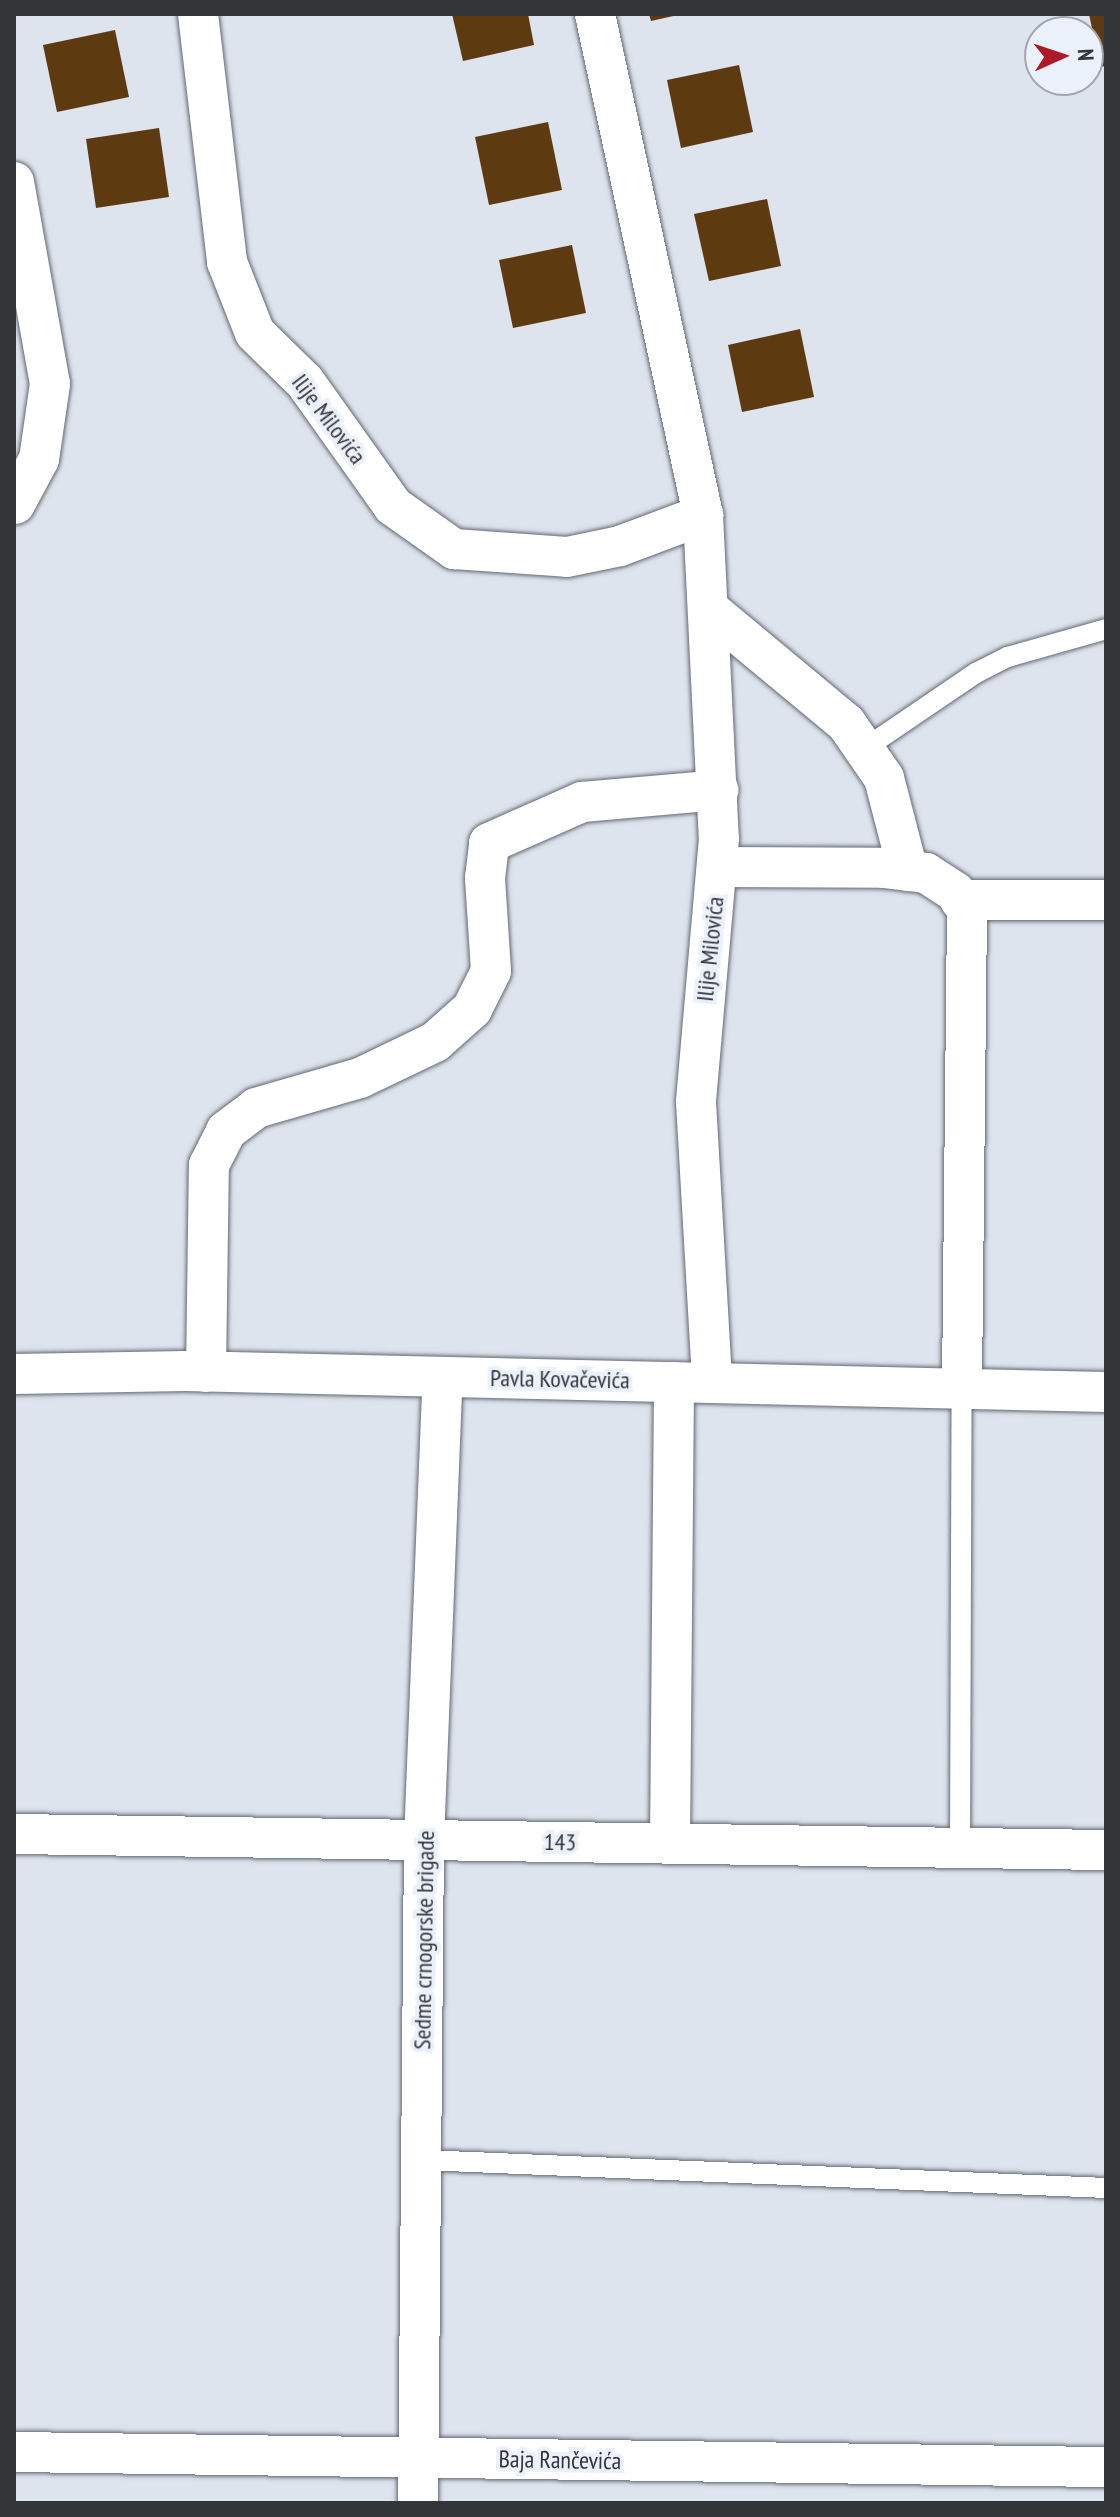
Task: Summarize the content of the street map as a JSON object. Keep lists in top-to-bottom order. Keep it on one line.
{"streets":{"street":["Ilije Milovića","Pavla Kovačevića","143","Sedme crnogorske brigade","Baja Rančevića"]},"crossings":[["Ilije Milovića","Pavla Kovačevića"],["Ilije Milovića","143"],["Pavla Kovačevića","Sedme crnogorske brigade"],["143","Sedme crnogorske brigade"],["Sedme crnogorske brigade","Baja Rančevića"]],"north":"right"}
